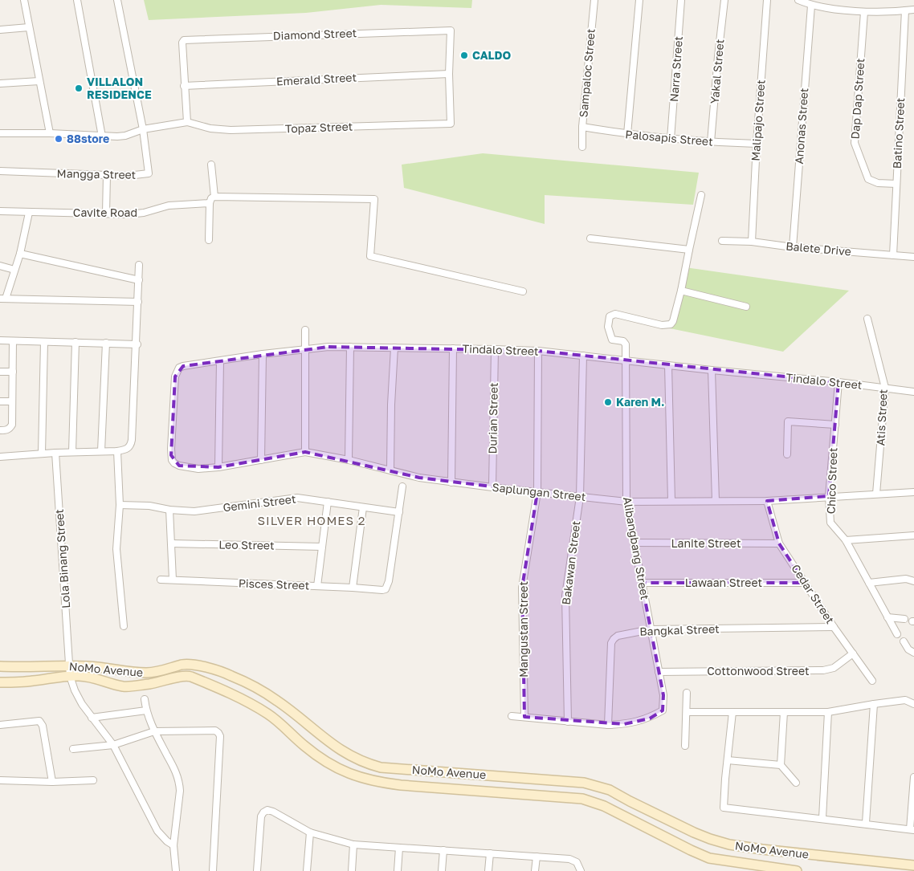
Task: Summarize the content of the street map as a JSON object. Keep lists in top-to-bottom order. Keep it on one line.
{"streets":{"main road":["NoMo Avenue"],"street":["Diamond Street","Narra Street","Yakal Street","Sampaloc Street","Emerald Street","Dap Dap Street","Malipajo Street","Anonas Street","Topaz Street","Batino Street","Palosapis Street","Mangga Street","Cavite Road","Balete Drive","Tindalo Street","Atis Street","Durian Street","Chico Street","Saplungan Street","Gemini Street","Lanite Street","Leo Street","Alibangbang Street","Lola Binang Street","Bakawan Street","Lawaan Street","Pisces Street","Cedar Street","Mangustan Street","Bangkal Street","Cottonwood Street"]},"crossings":[["Diamond Street","Emerald Street"],["Diamond Street","Topaz Street"],["Narra Street","Palosapis Street"],["Yakal Street","Palosapis Street"],["Sampaloc Street","Palosapis Street"],["Emerald Street","Topaz Street"],["Dap Dap Street","Batino Street"],["Malipajo Street","Palosapis Street"],["Malipajo Street","Balete Drive"],["Anonas Street","Balete Drive"],["Batino Street","Balete Drive"],["Tindalo Street","Atis Street"],["Tindalo Street","Durian Street"],["Tindalo Street","Chico Street"],["Tindalo Street","Saplungan Street"],["Tindalo Street","Alibangbang Street"],["Tindalo Street","Bakawan Street"],["Tindalo Street","Mangustan Street"],["Atis Street","Saplungan Street"],["Durian Street","Saplungan Street"],["Chico Street","Saplungan Street"],["Saplungan Street","Alibangbang Street"],["Saplungan Street","Bakawan Street"],["Saplungan Street","Cedar Street"],["Saplungan Street","Mangustan Street"],["Gemini Street","Pisces Street"],["Lanite Street","Alibangbang Street"],["Lanite Street","Cedar Street"],["Alibangbang Street","Lawaan Street"],["Alibangbang Street","Bangkal Street"],["Alibangbang Street","Cottonwood Street"],["Lola Binang Street","NoMo Avenue"],["Lawaan Street","Cedar Street"],["Cedar Street","Bangkal Street"],["Cedar Street","Cottonwood Street"]],"districts":["SILVER HOMES 2"],"places":["CALDO","VILLALON RESIDENCE","88store","Karen M."]}
